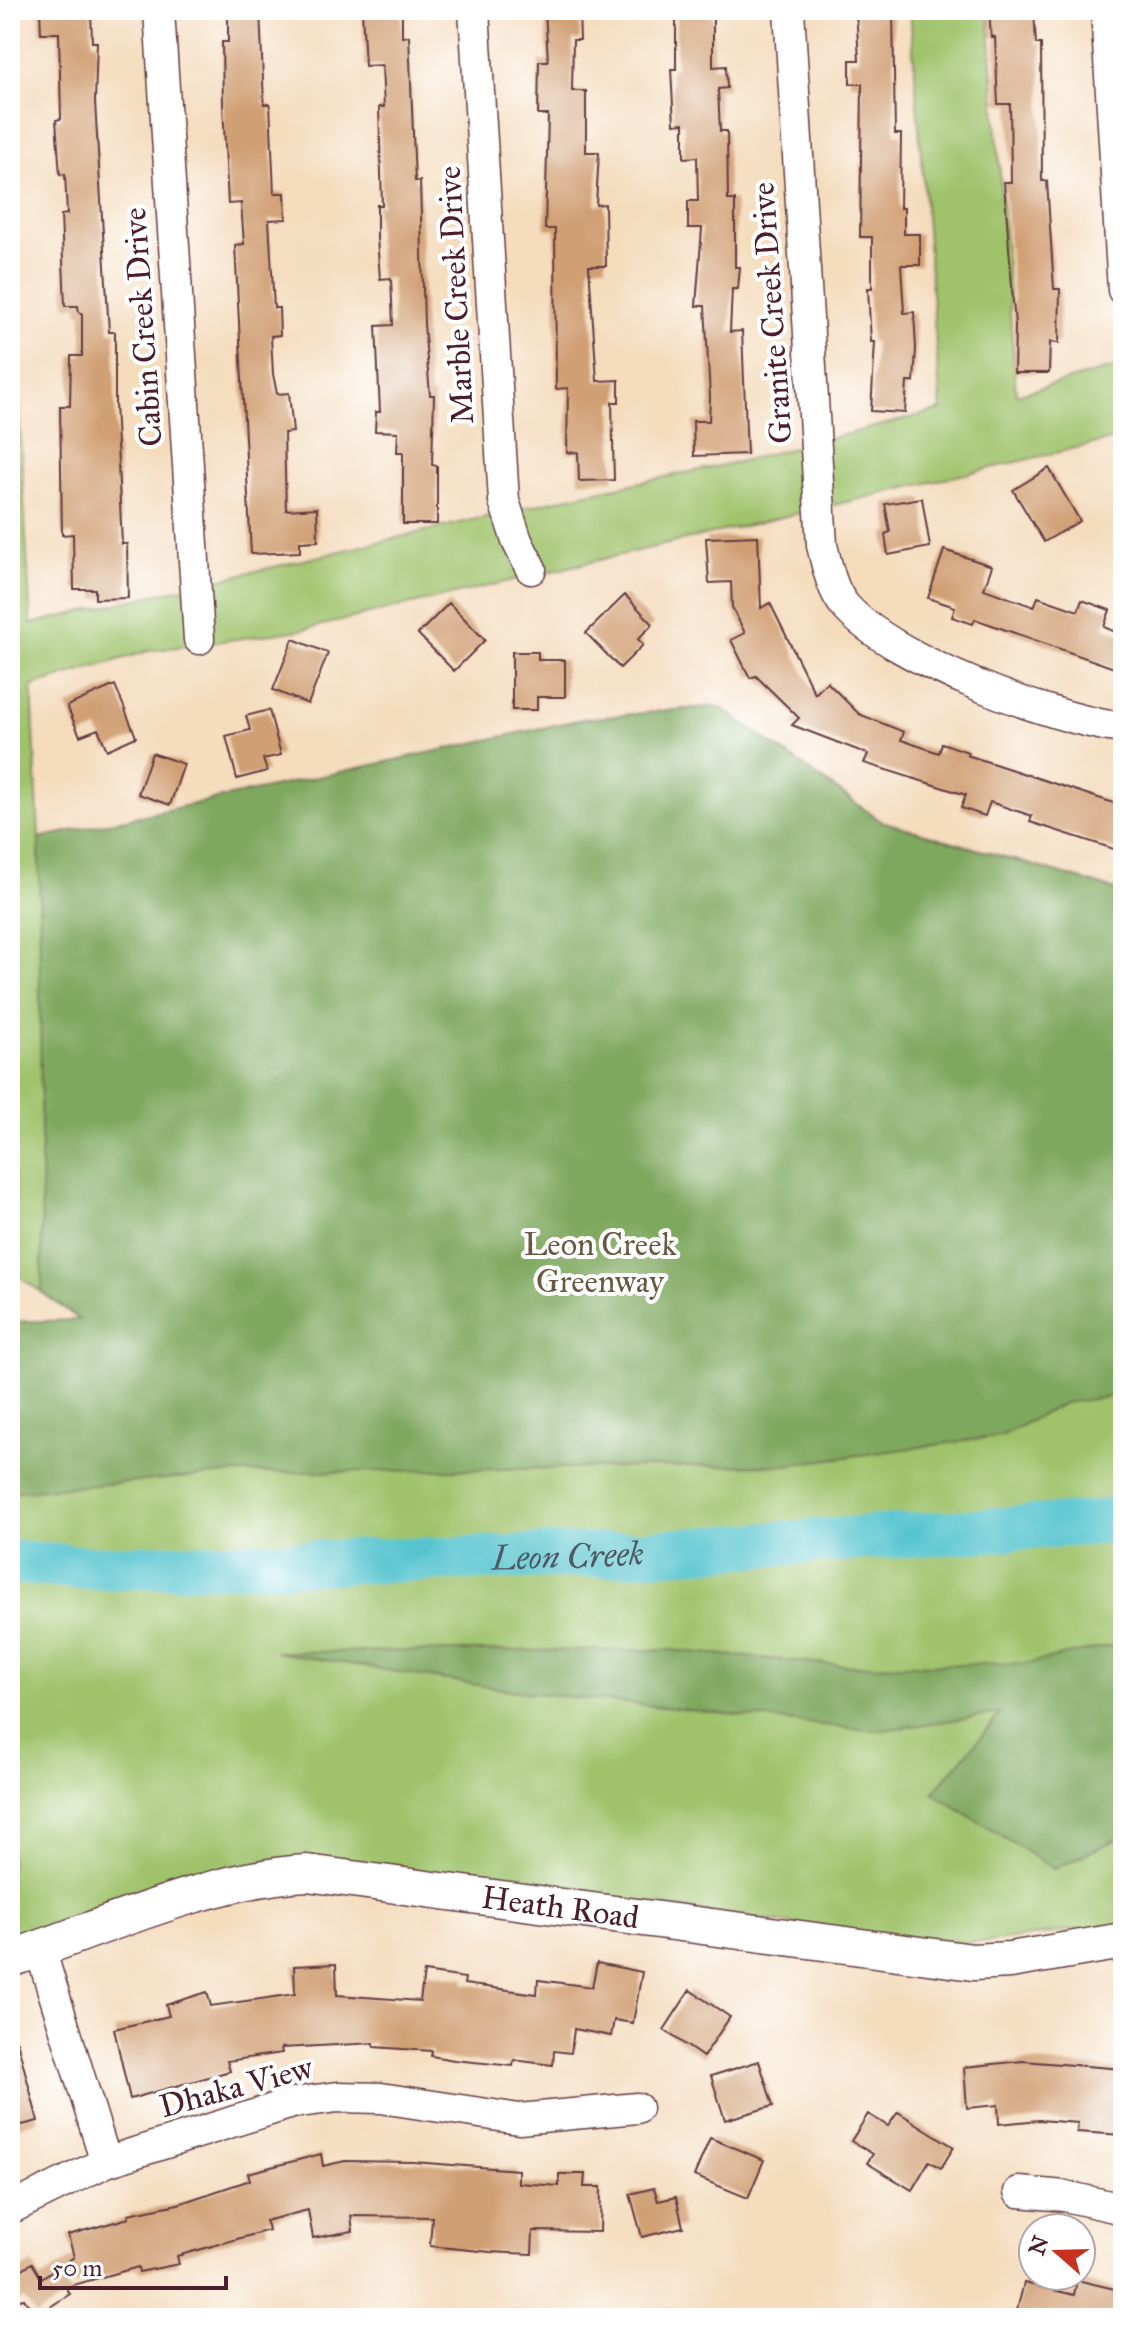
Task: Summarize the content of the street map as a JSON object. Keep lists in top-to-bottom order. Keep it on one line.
{"streets":{"street":["Marble Creek Drive","Granite Creek Drive","Cabin Creek Drive","Heath Road","Dhaka View"]},"water":["Leon Creek"],"parks":["Leon Creek Greenway"],"scale_bar":"50 m","north":"left"}
